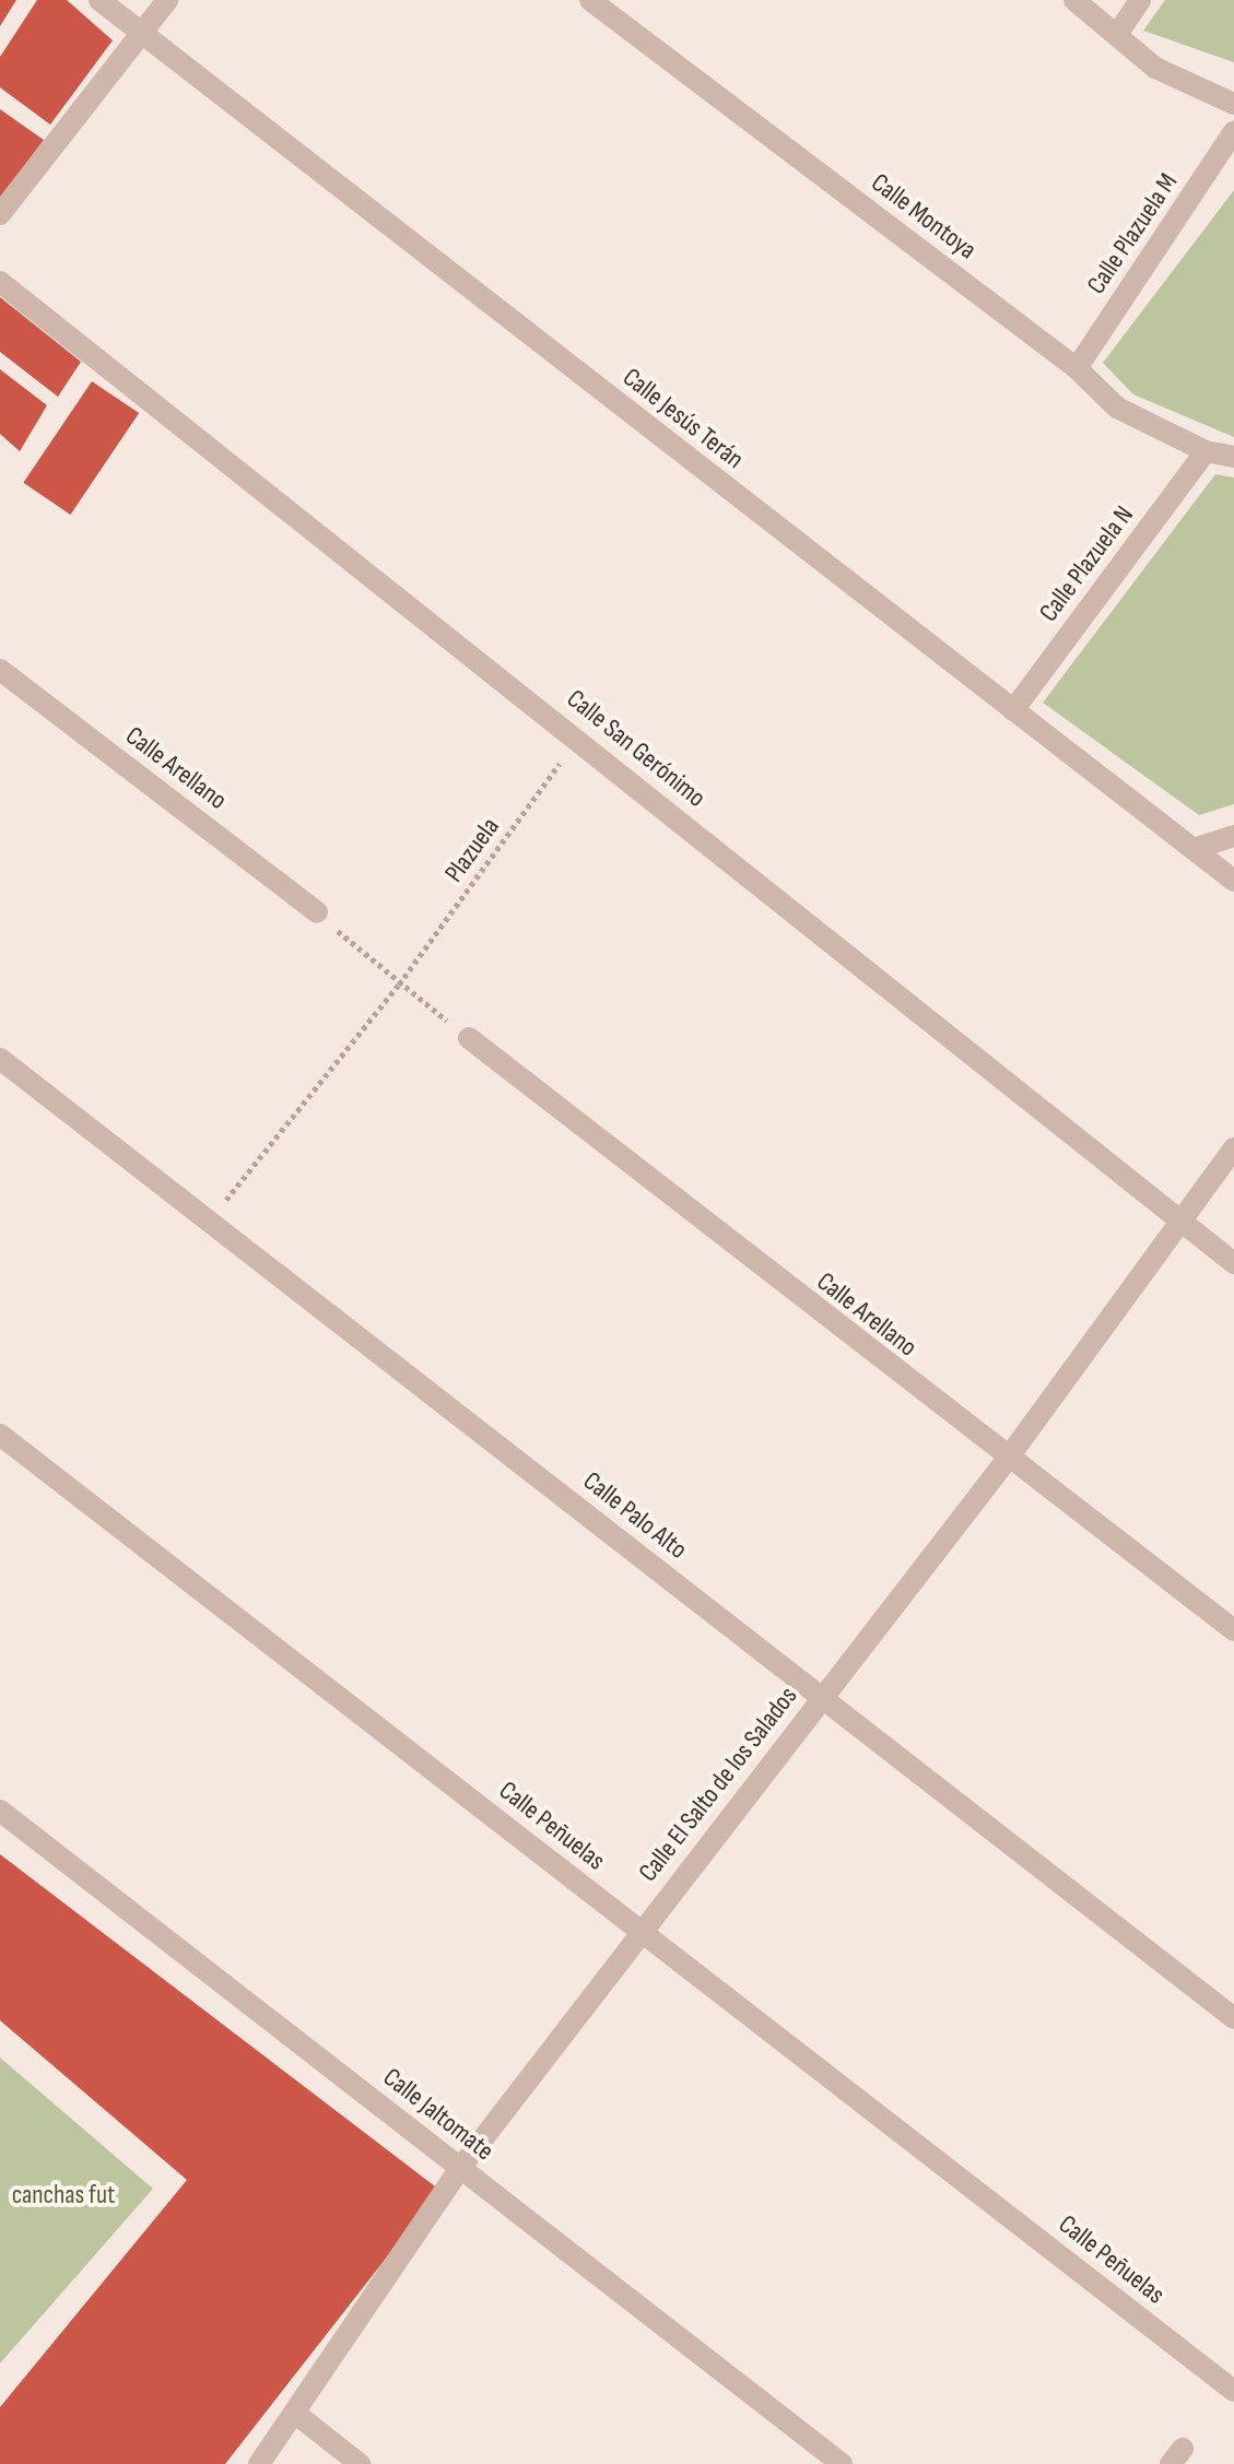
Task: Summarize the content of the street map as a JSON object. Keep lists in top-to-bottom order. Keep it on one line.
{"streets":{"street":["Calle Montoya","Calle Plazuela M","Calle Jesús Terán","Calle Plazuela N","Calle San Gerónimo","Calle Arellano","Calle Palo Alto","Calle El Salto de los Salados","Calle Peñuelas","Calle Jaltomate"],"path":["Plazuela"]},"crossings":[["Calle Montoya","Calle Plazuela M"],["Calle Montoya","Calle Plazuela N"],["Calle Jesús Terán","Calle Plazuela N"],["Calle San Gerónimo","Plazuela"],["Calle San Gerónimo","Calle El Salto de los Salados"],["Calle Arellano","Calle El Salto de los Salados"],["Plazuela","Calle Palo Alto"],["Calle Palo Alto","Calle El Salto de los Salados"],["Calle El Salto de los Salados","Calle Peñuelas"],["Calle El Salto de los Salados","Calle Jaltomate"]],"parks":["canchas fut"]}
